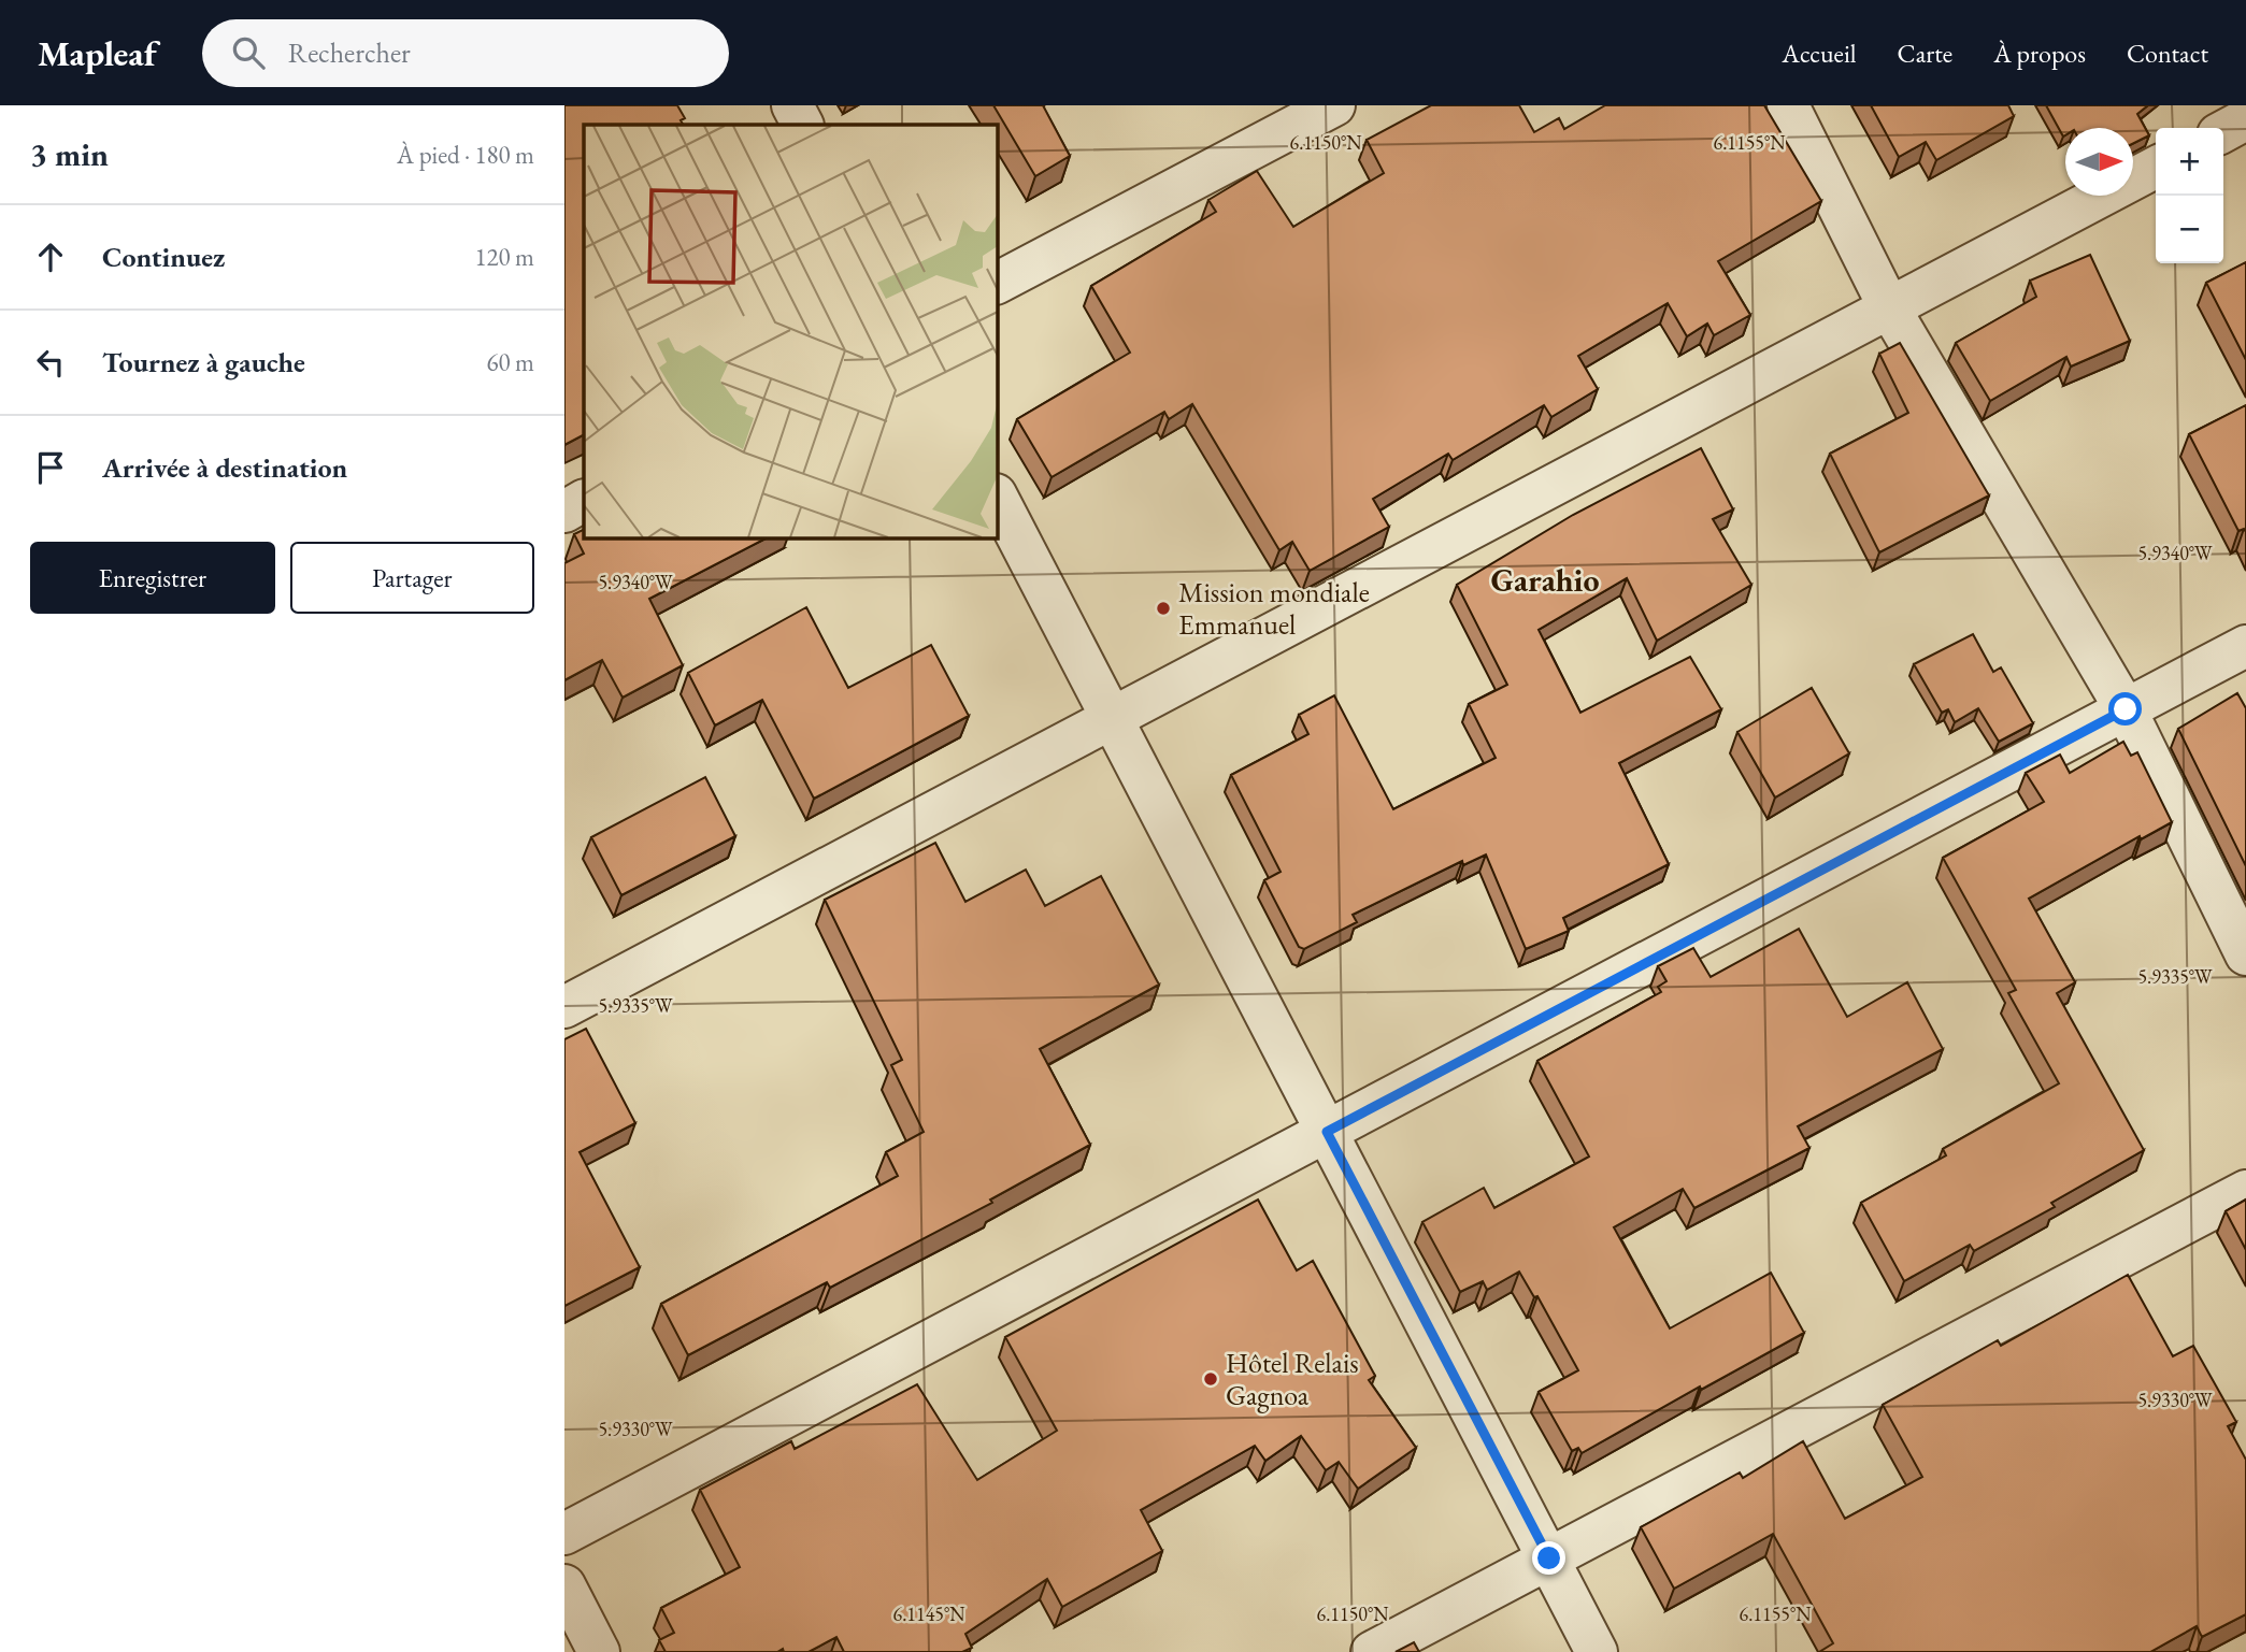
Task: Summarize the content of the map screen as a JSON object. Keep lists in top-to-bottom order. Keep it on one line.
{"districts":["Garahio"],"places":["Mission mondiale Emmanuel","Hôtel Relais Gagnoa"],"north":"right","page":{"header":"Mapleaf","search":"Rechercher","nav":["Accueil","Carte","À propos","Contact"],"heading":["3 min","À pied · 180 m"],"map_buttons":["+","−"],"list":[["Continuez","120 m"],["Tournez à gauche","60 m"],"Arrivée à destination"],"buttons":["Enregistrer","Partager"]},"coordinates":["6.1150°N","6.1155°N","5.9340°W","5.9335°W","5.9330°W","6.1145°N"]}
